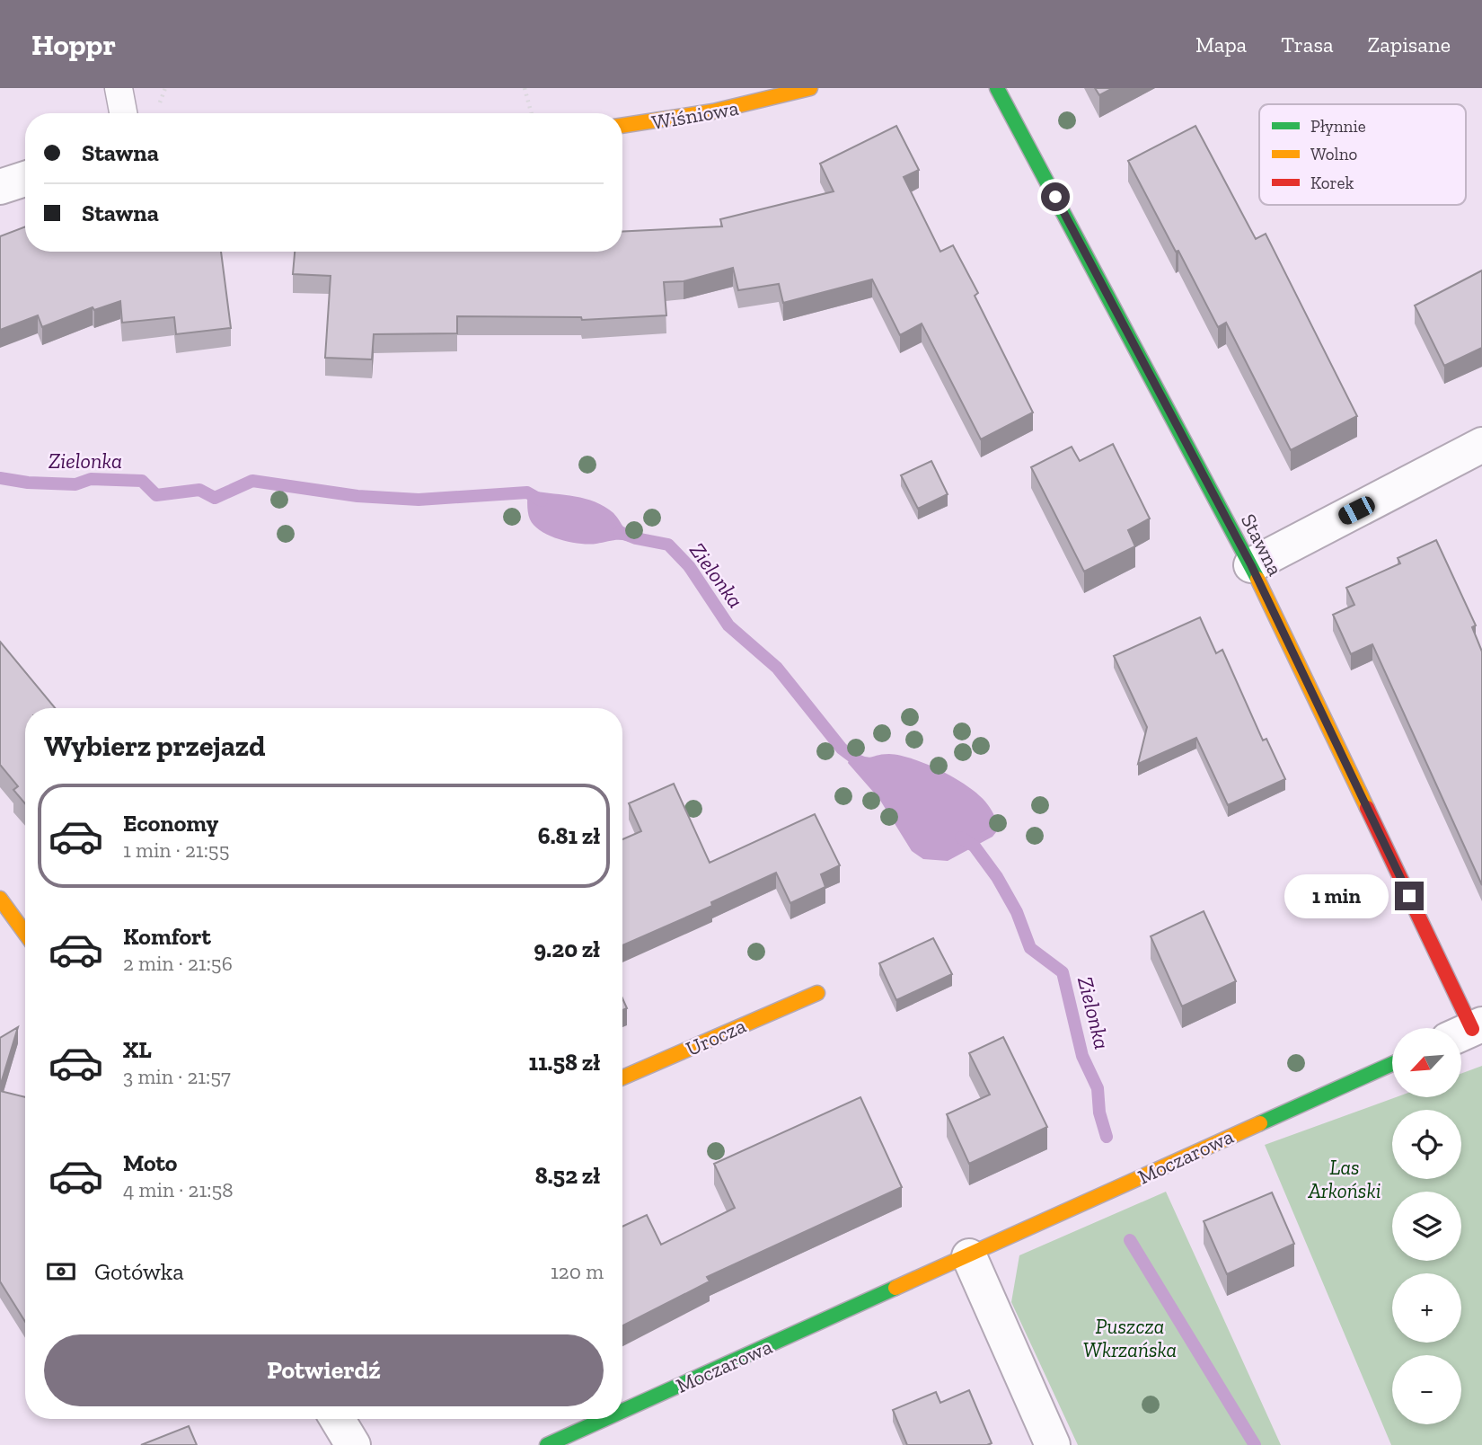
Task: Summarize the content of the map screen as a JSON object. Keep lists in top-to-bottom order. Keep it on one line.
{"streets":{"street":["Wiśniowa","Stawna","Urocza","Moczarowa"]},"water":["Zielonka"],"parks":["Las Arkoński","Puszcza Wkrzańska"],"legend":["Płynnie","Wolno","Korek"],"north":"bottom left","page":{"header":"Hoppr","nav":["Mapa","Trasa","Zapisane"],"banner":["Stawna","Stawna"],"heading":"Wybierz przejazd","list":[{"name":"Economy","note":"1 min · 21:55","value":"6.81 zł"},{"name":"Komfort","note":"2 min · 21:56","value":"9.20 zł"},{"name":"XL","note":"3 min · 21:57","value":"11.58 zł"},{"name":"Moto","note":"4 min · 21:58","value":"8.52 zł"}],"bubble":"1 min","map_buttons":["+","−"],"pay":["Gotówka","120 m"],"buttons":"Potwierdź"}}
